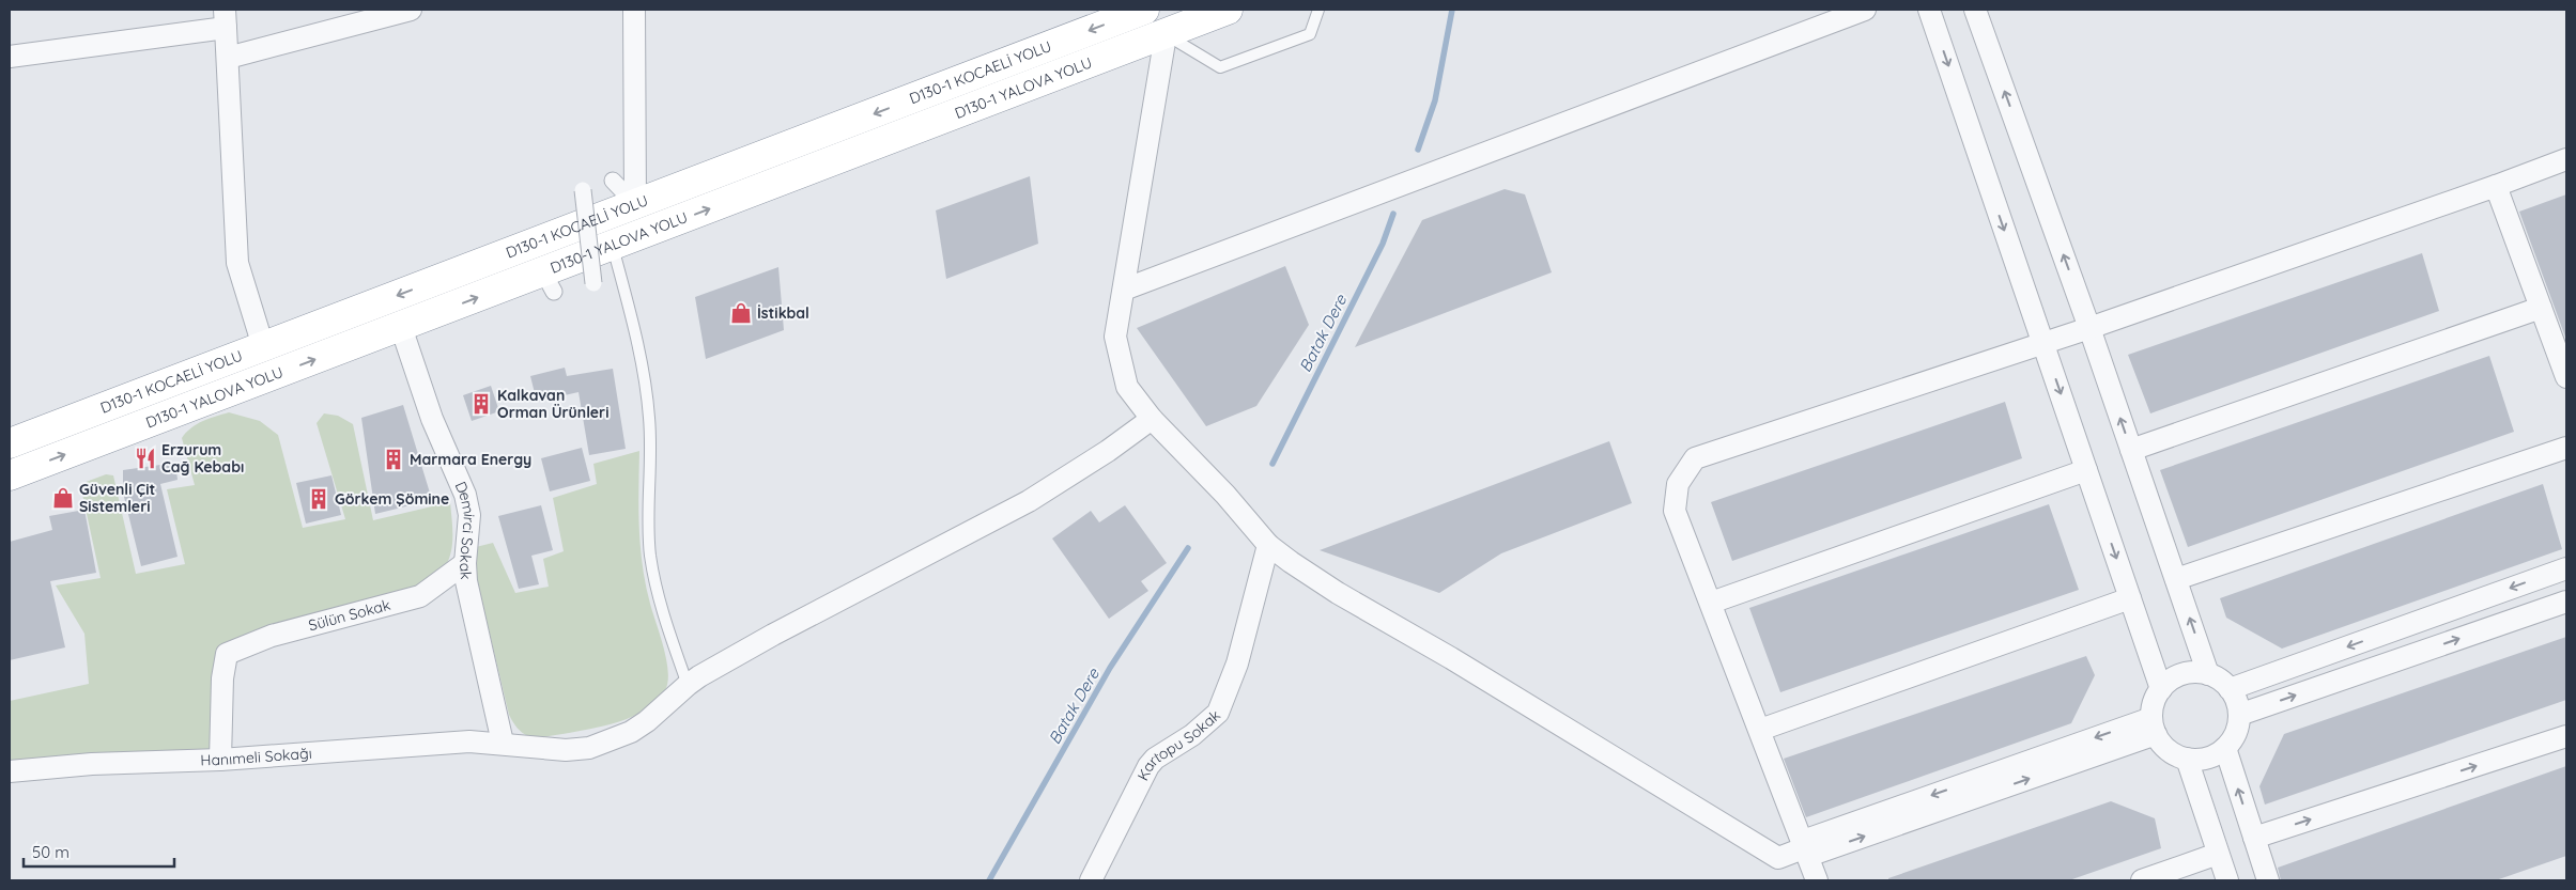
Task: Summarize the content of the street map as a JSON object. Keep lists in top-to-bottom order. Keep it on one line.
{"streets":{"highway":["D130-1 KOCAELİ YOLU","D130-1 YALOVA YOLU"],"street":["Demirci Sokak","Sülün Sokak","Kartopu Sokak","Hanımeli Sokağı"]},"crossings":[["D130-1 YALOVA YOLU","Demirci Sokak"],["Demirci Sokak","Sülün Sokak"],["Demirci Sokak","Hanımeli Sokağı"],["Sülün Sokak","Hanımeli Sokağı"]],"one_way":["D130-1 KOCAELİ YOLU","D130-1 YALOVA YOLU"],"water":["Batak Dere"],"places":{"shop":["İstikbal","Güvenli Çit Sistemleri"],"building":["Kalkavan Orman Ürünleri","Marmara Energy","Görkem Şömine"],"restaurant":["Erzurum Cağ Kebabı"]},"scale_bar":"50 m"}
